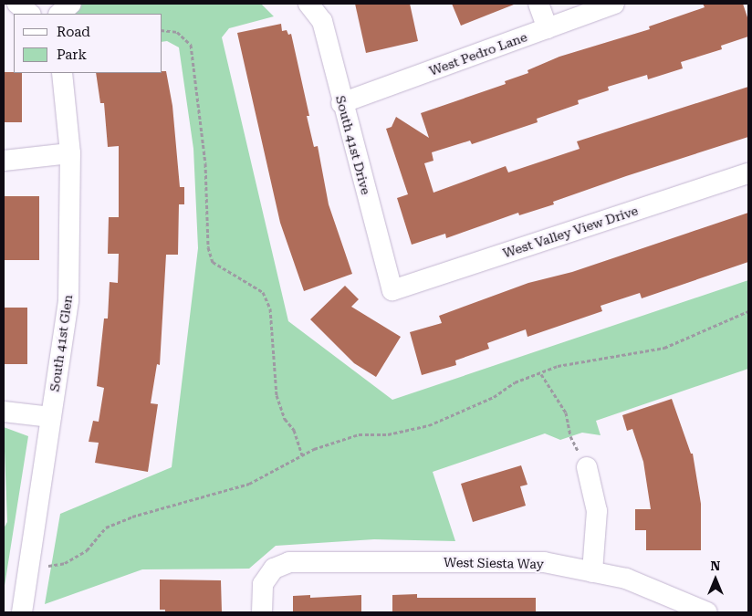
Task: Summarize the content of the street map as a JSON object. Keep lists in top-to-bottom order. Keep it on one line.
{"streets":{"street":["West Pedro Lane","South 41st Drive","West Valley View Drive","South 41st Glen","West Siesta Way"]},"crossings":[["West Pedro Lane","South 41st Drive"],["South 41st Drive","West Valley View Drive"]],"legend":["Road","Park"],"north":"top"}
